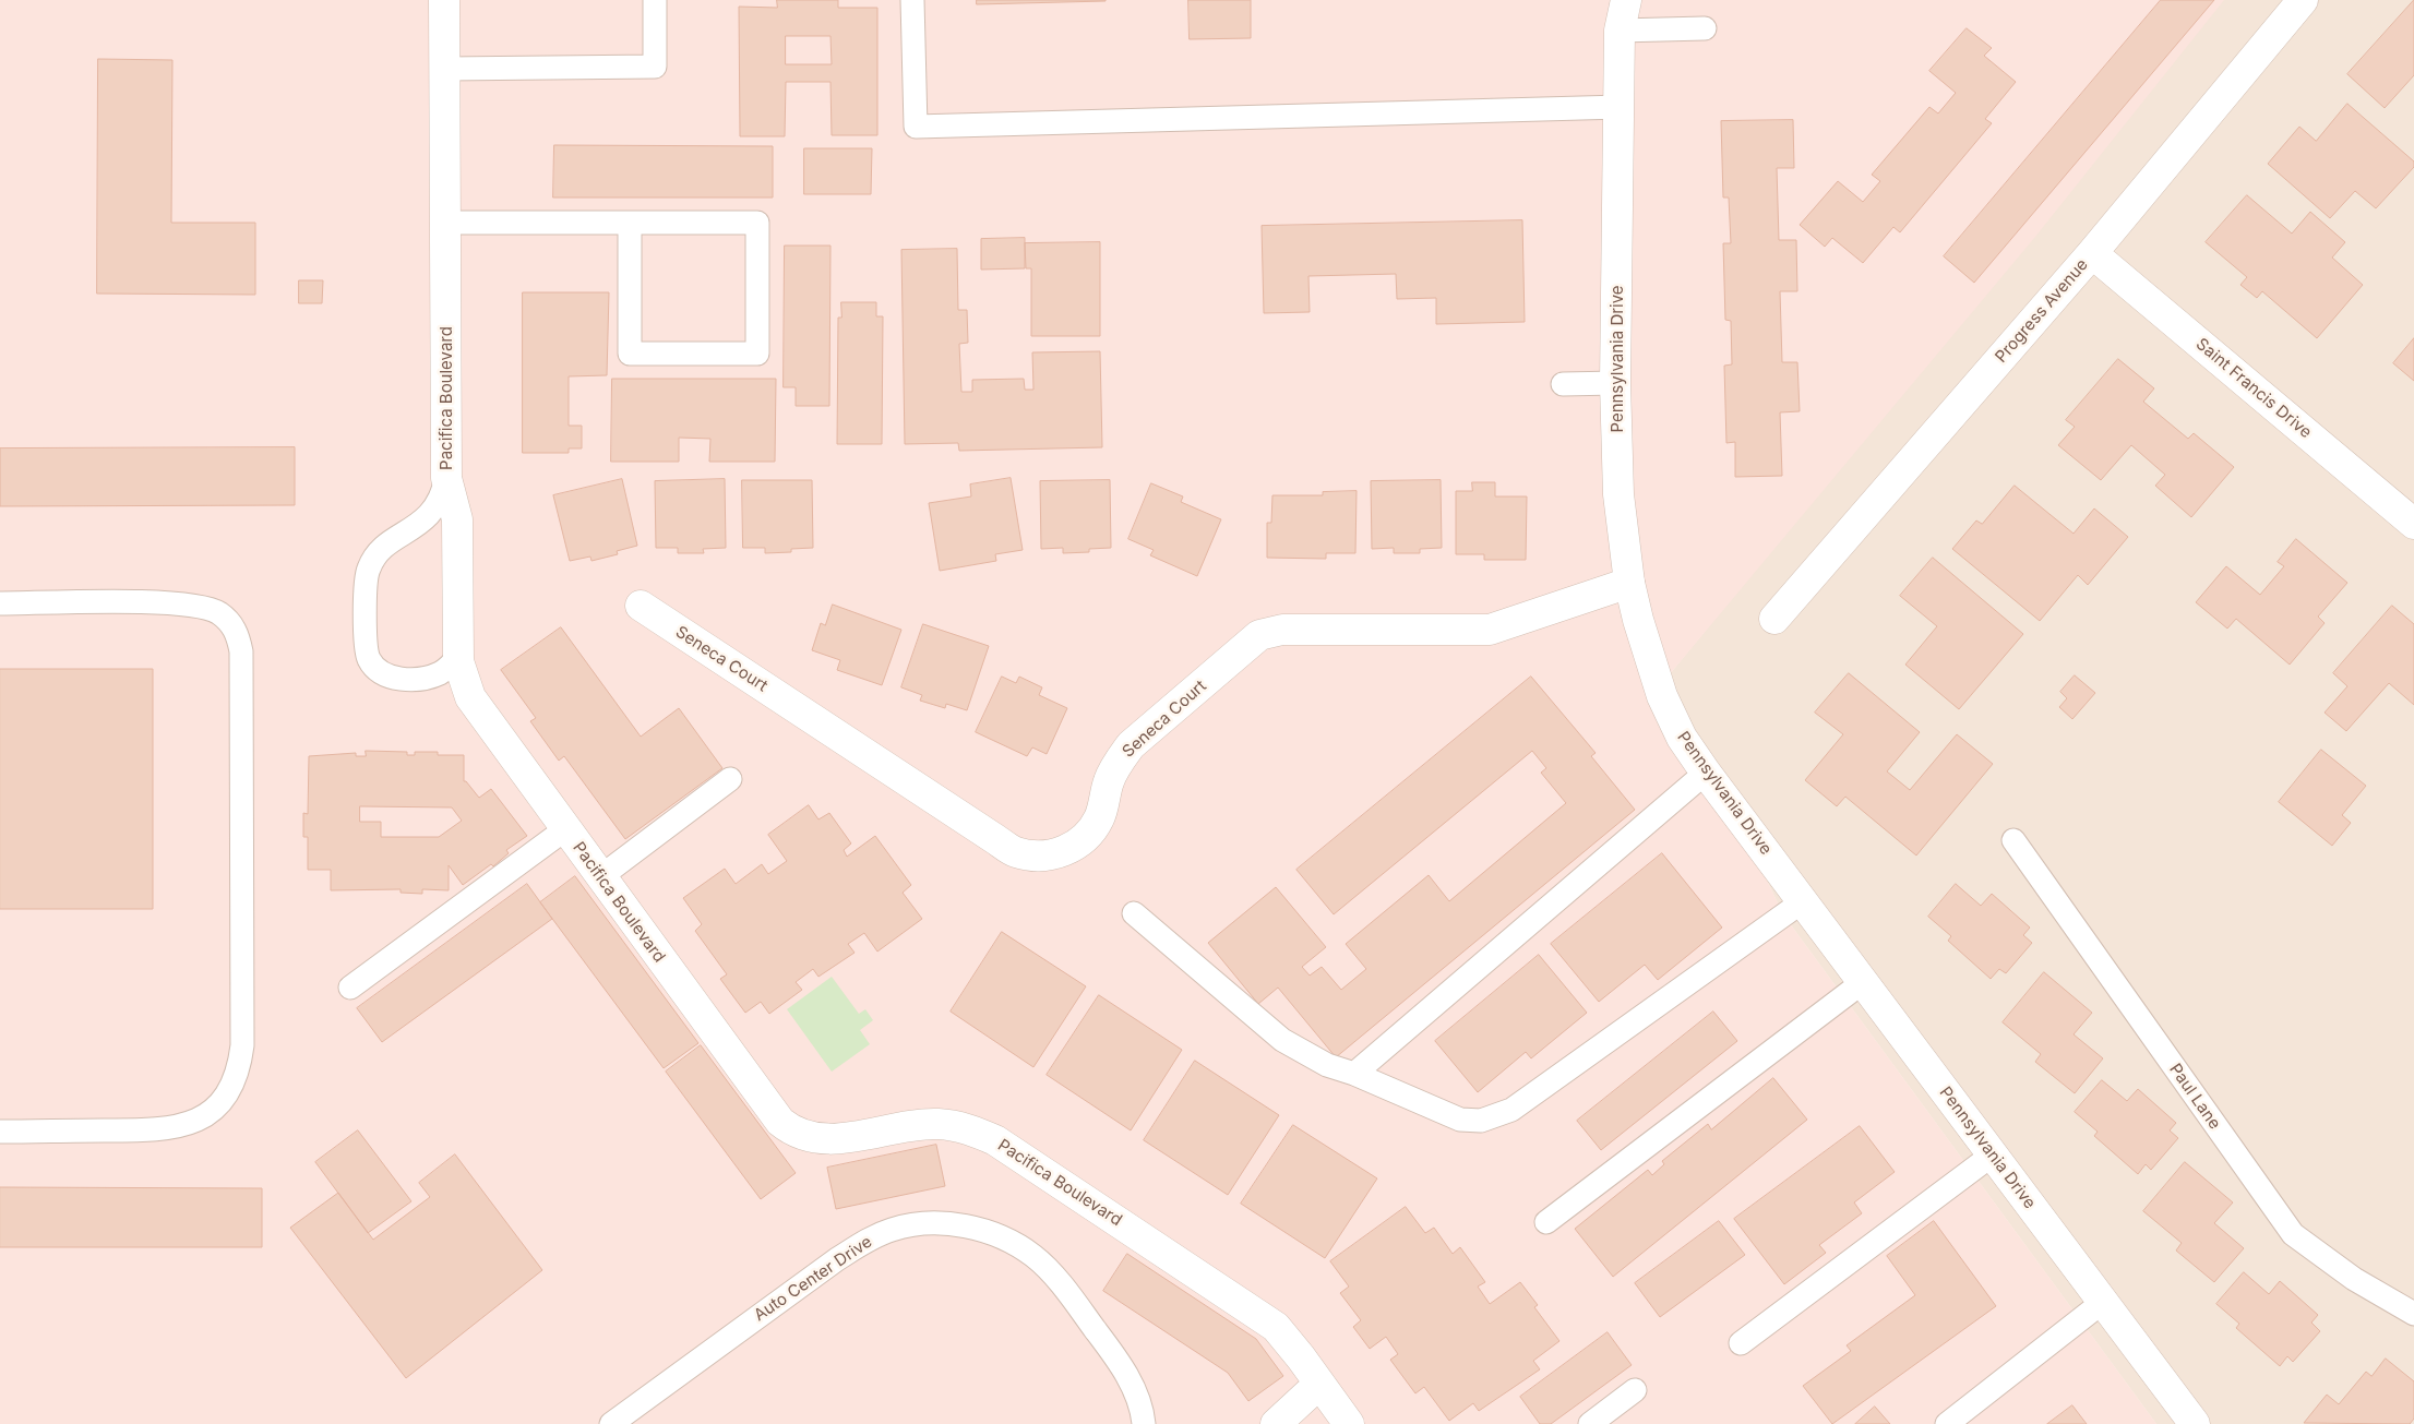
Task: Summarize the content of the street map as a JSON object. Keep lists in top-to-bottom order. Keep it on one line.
{"streets":{"street":["Progress Avenue","Pennsylvania Drive","Saint Francis Drive","Pacifica Boulevard","Seneca Court"],"lane":["Paul Lane","Auto Center Drive"]},"crossings":[["Progress Avenue","Saint Francis Drive"],["Pennsylvania Drive","Seneca Court"]]}
